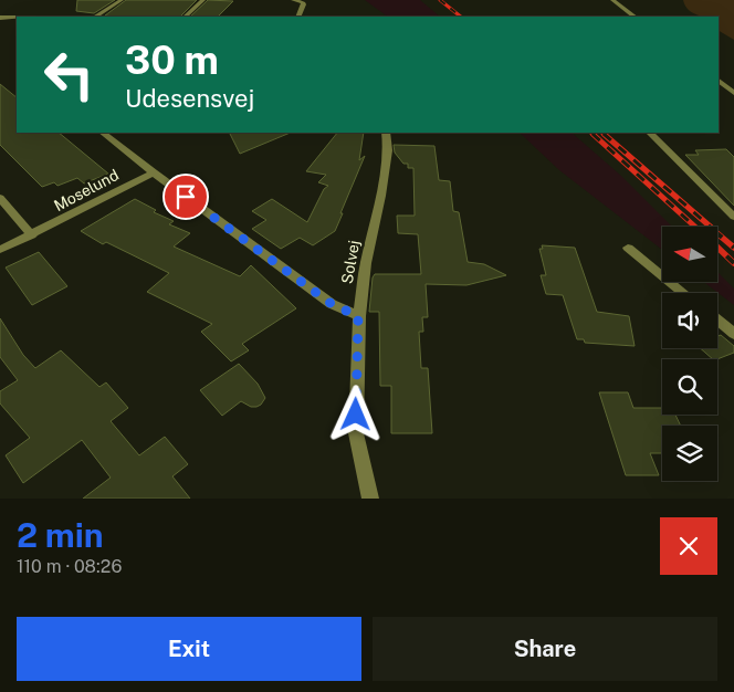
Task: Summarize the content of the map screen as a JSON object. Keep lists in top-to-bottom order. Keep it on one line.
{"streets":{"street":["Moselund","Solvej"]},"north":"left","page":{"turn":["30 m","Udesensvej"],"heading":["2 min","110 m · 08:26"],"buttons":["Exit","Share"]}}
